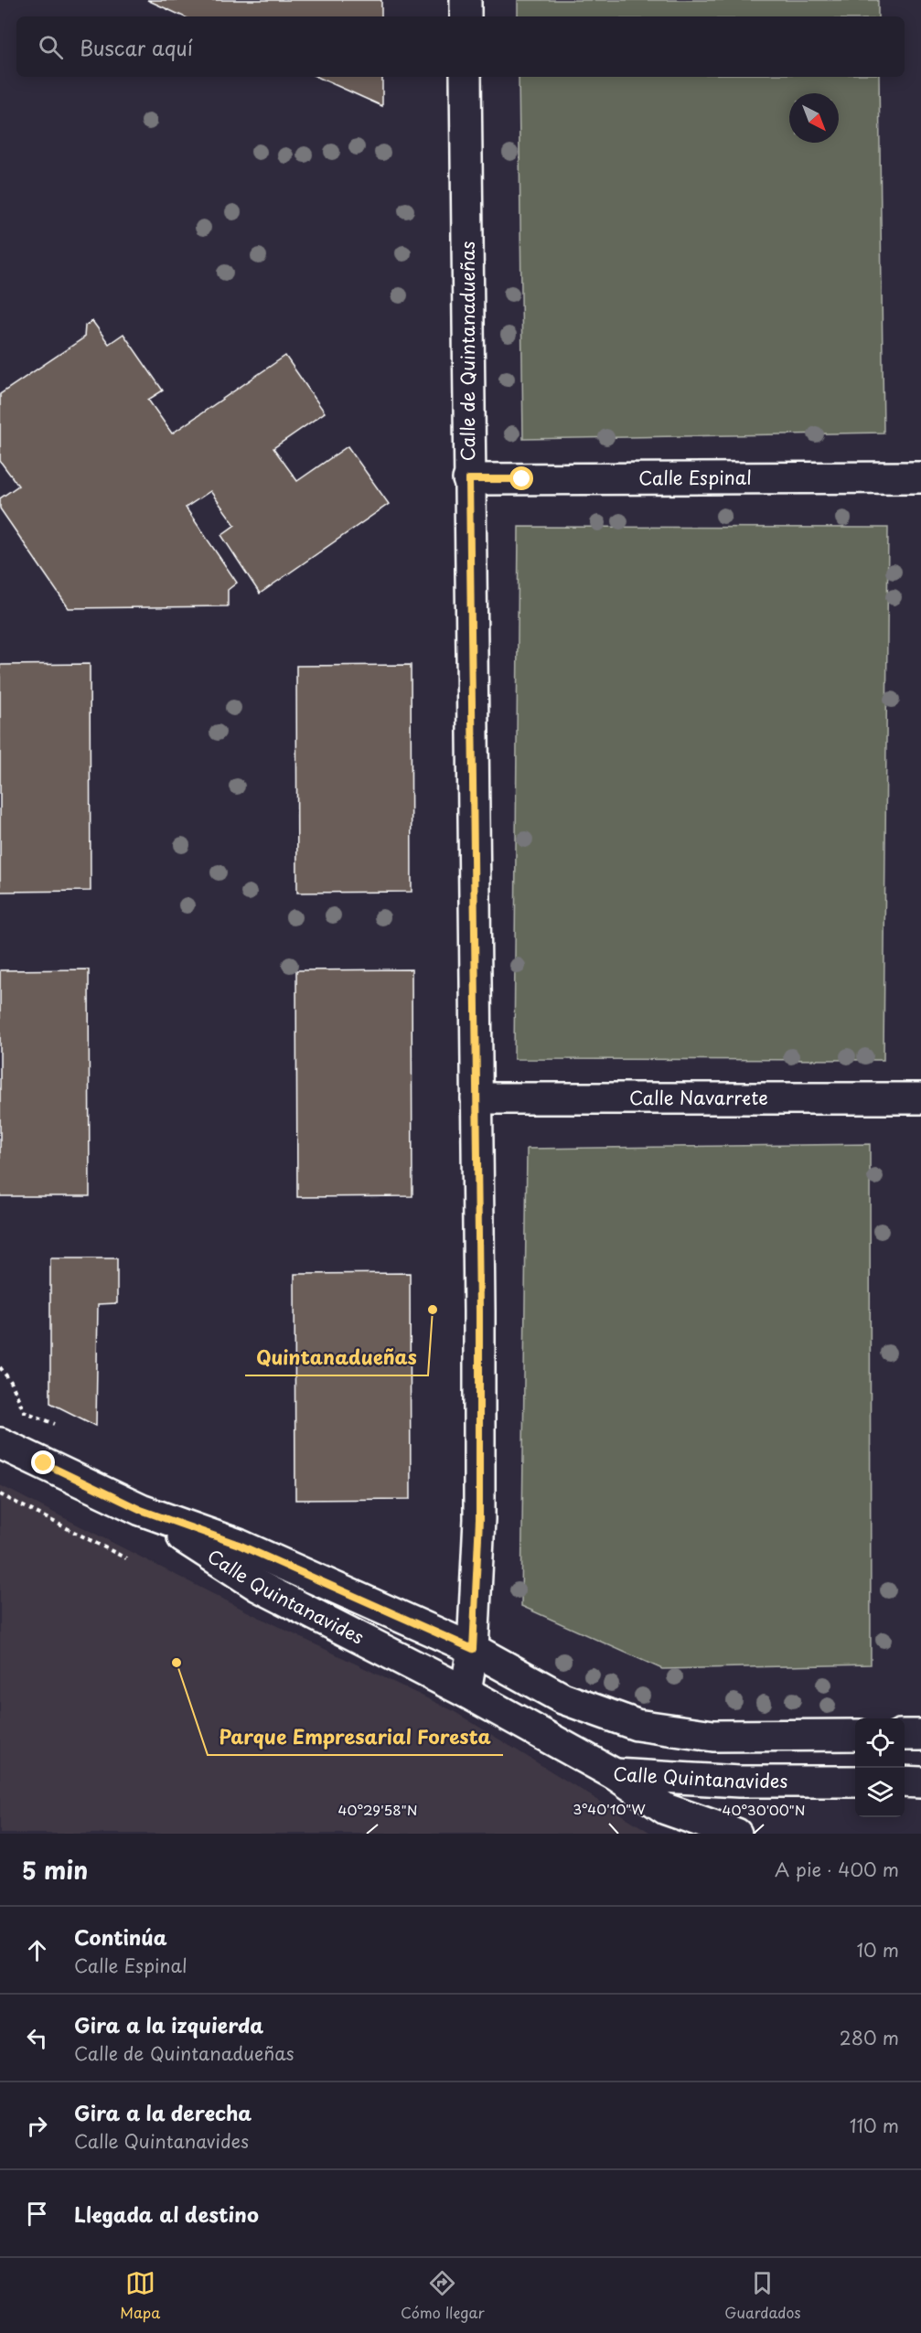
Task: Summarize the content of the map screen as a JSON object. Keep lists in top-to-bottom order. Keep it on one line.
{"streets":{"street":["Calle de Quintanadueñas","Calle Espinal","Calle Navarrete","Calle Quintanavides"]},"crossings":[["Calle de Quintanadueñas","Calle Espinal"],["Calle de Quintanadueñas","Calle Navarrete"],["Calle de Quintanadueñas","Calle Quintanavides"]],"places":["Quintanadueñas","Parque Empresarial Foresta"],"north":"bottom right","page":{"search":"Buscar aquí","heading":["5 min","A pie · 400 m"],"list":[["Continúa","Calle Espinal","10 m"],["Gira a la izquierda","Calle de Quintanadueñas","280 m"],["Gira a la derecha","Calle Quintanavides","110 m"],"Llegada al destino"],"nav":["Mapa","Cómo llegar","Guardados"]},"coordinates":["3°40'10\"W","40°29'58\"N","40°30'00\"N"]}
